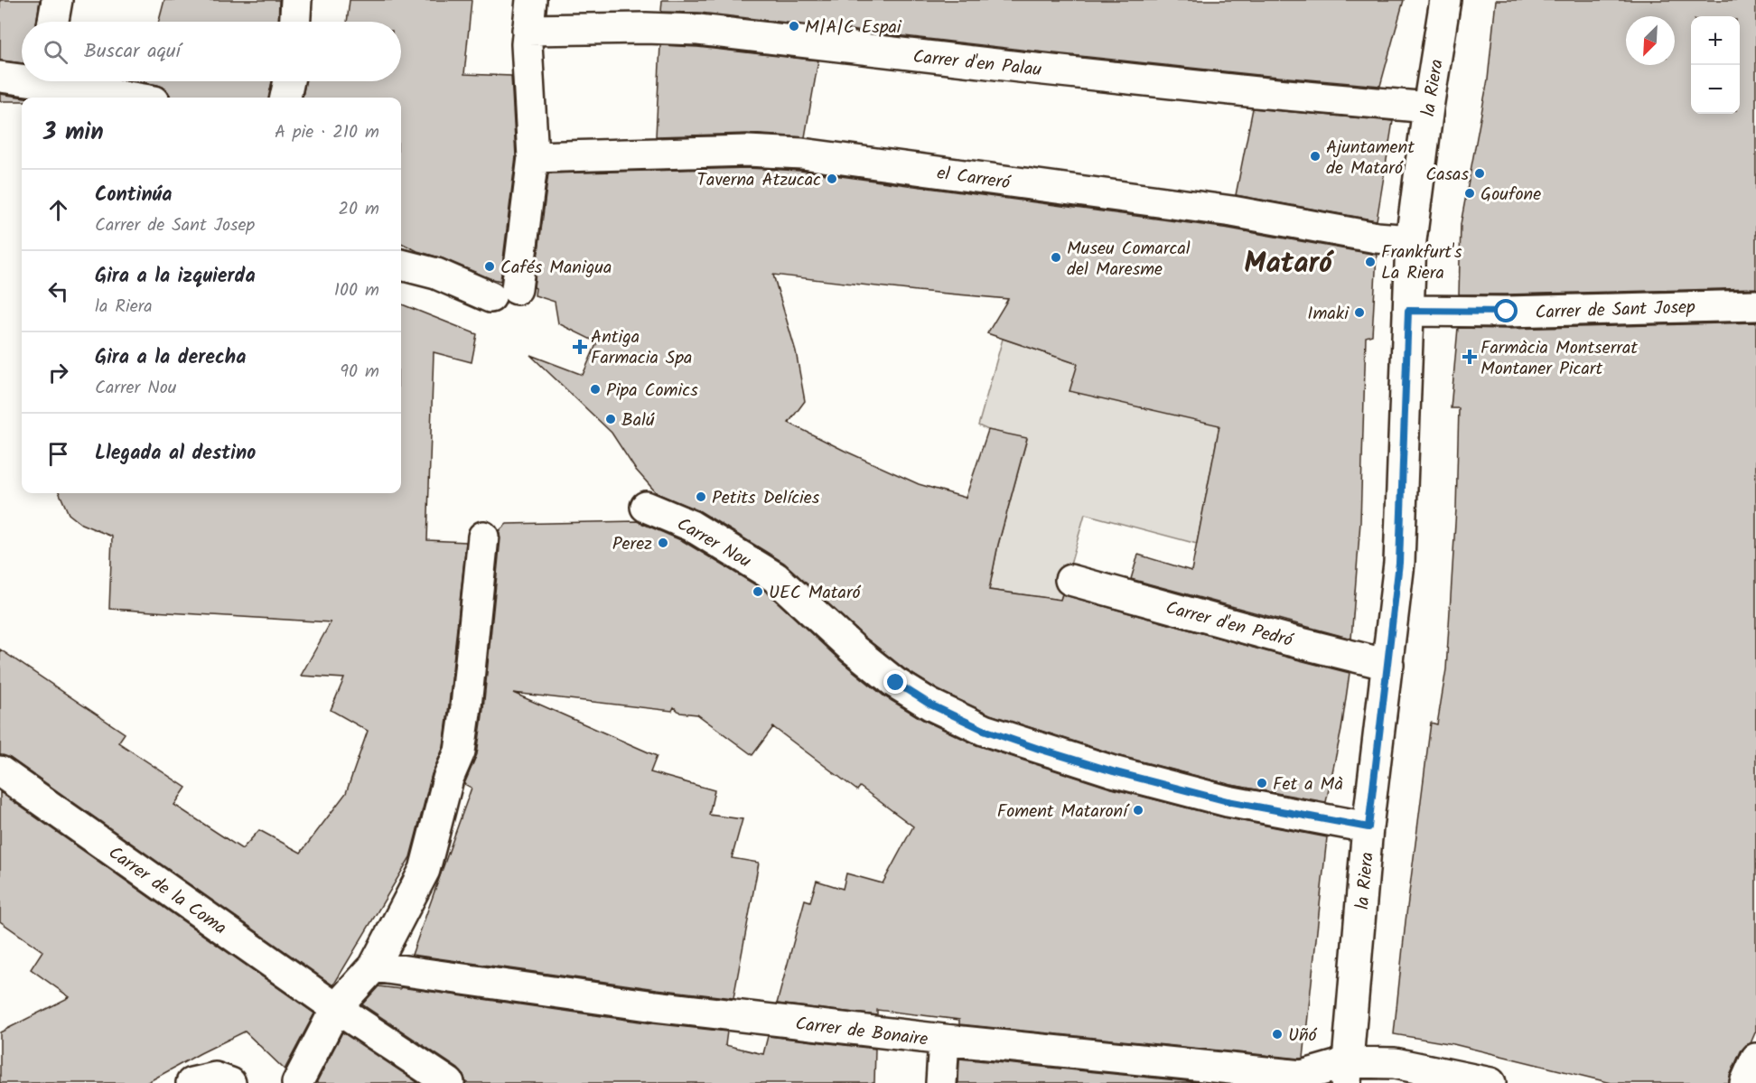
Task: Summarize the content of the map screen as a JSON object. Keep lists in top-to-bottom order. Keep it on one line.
{"streets":{"street":["Carrer d'en Palau","la Riera","el Carreró","Carrer de Sant Josep","Carrer Nou","Carrer d'en Pedró","Carrer de la Coma","Carrer de Bonaire"]},"crossings":[["Carrer d'en Palau","la Riera"],["la Riera","el Carreró"],["la Riera","Carrer de Sant Josep"],["la Riera","Carrer Nou"],["la Riera","Carrer d'en Pedró"],["la Riera","Carrer de Bonaire"]],"districts":["Mataró"],"places":{"other":["M|A|C Espai","Ajuntament de Mataró","Casas","Taverna Atzucac","Goufone","Museu Comarcal del Maresme","Frankfurt's La Riera","Cafés Manigua","Imaki","Pipa Comics","Balú","Petits Delícies","Perez","UEC Mataró","Fet a Mà","Foment Mataroní","Uñó"],"health":["Antiga Farmacia Spa","Farmàcia Montserrat Montaner Picart"]},"north":"bottom left","page":{"map_buttons":["+","−"],"search":"Buscar aquí","heading":["3 min","A pie · 210 m"],"list":[["Continúa","Carrer de Sant Josep","20 m"],["Gira a la izquierda","la Riera","100 m"],["Gira a la derecha","Carrer Nou","90 m"],"Llegada al destino"]}}
